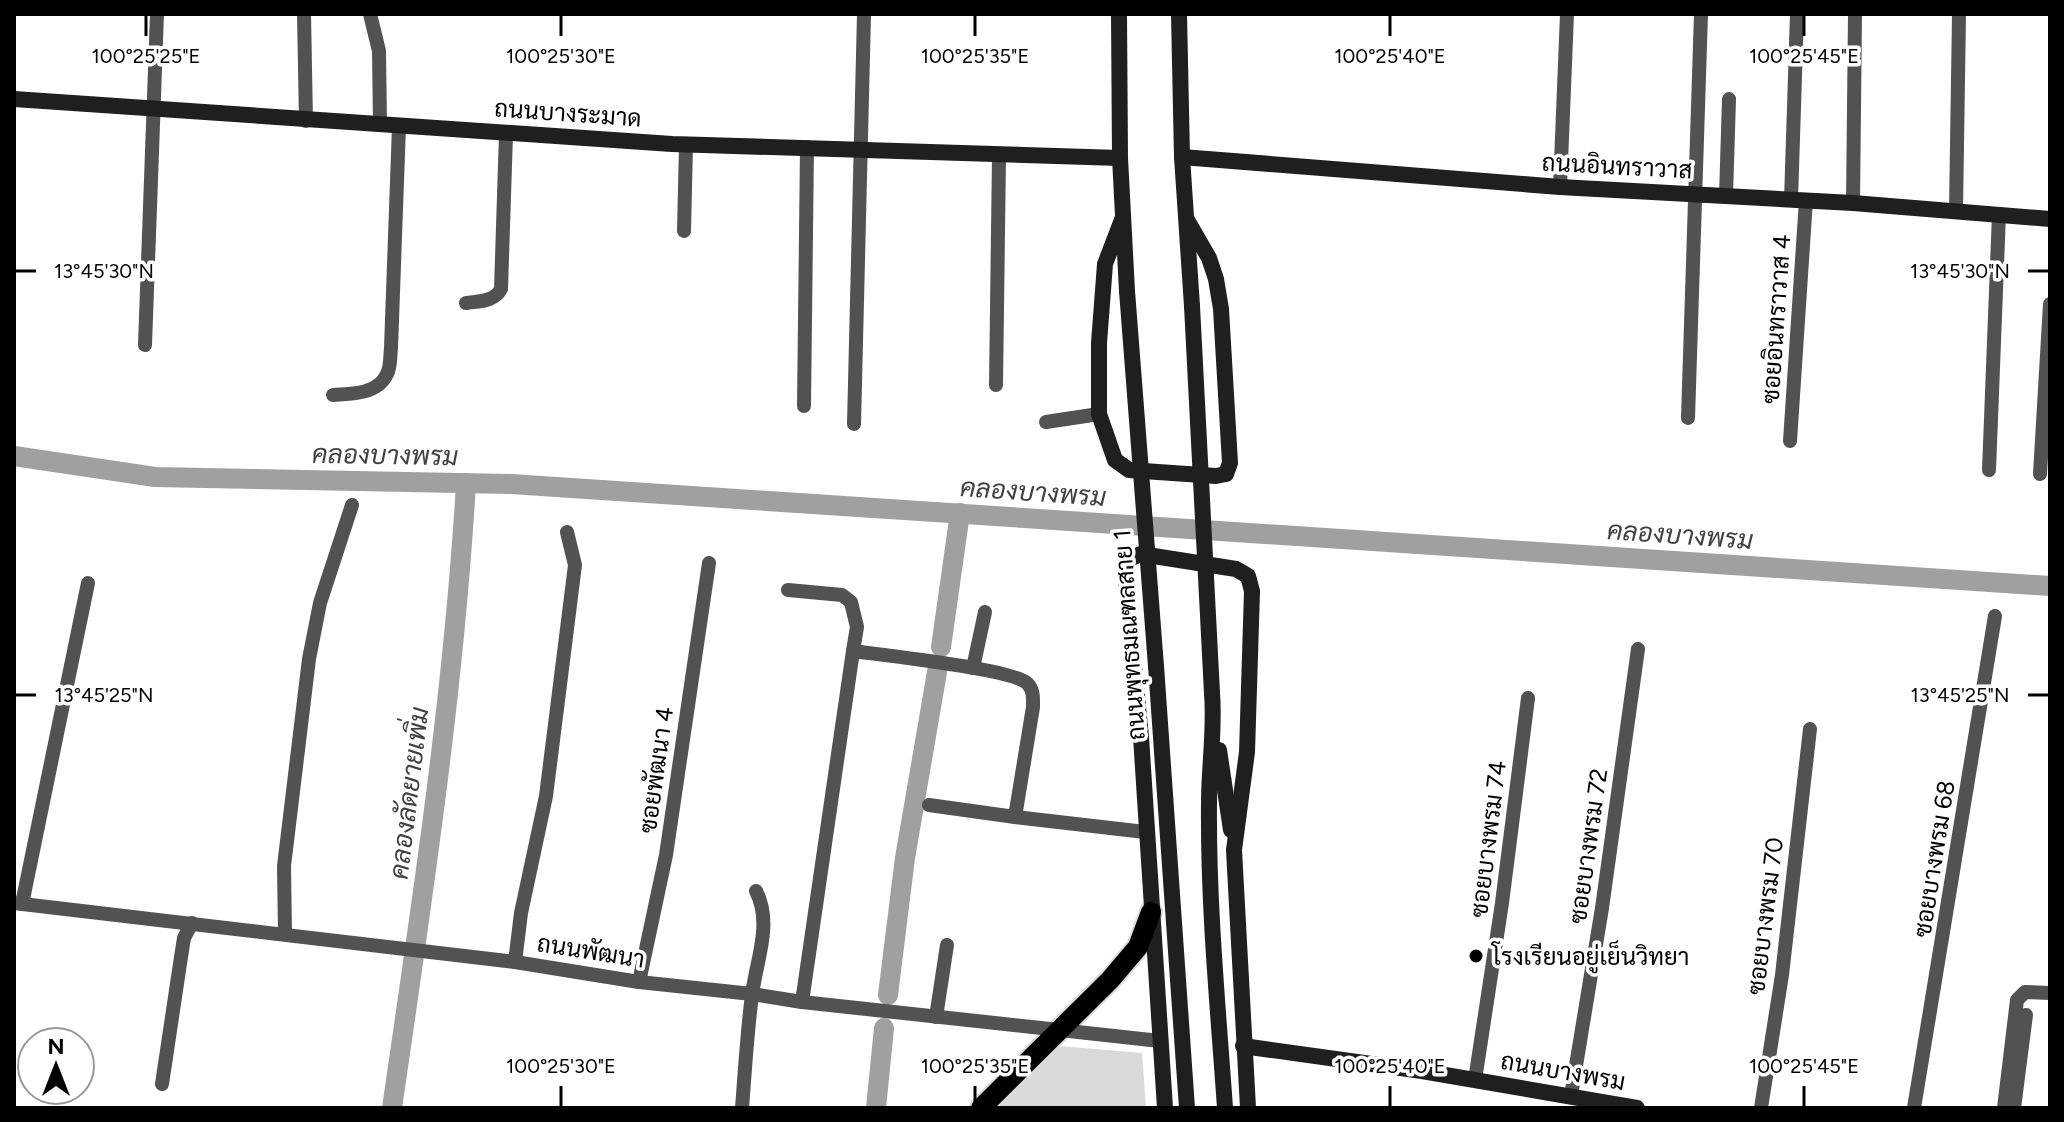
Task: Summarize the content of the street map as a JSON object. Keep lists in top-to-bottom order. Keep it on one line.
{"streets":{"main road":["ถนนบางระมาด","ถนนอินทราวาส","ถนนพุทธมณฑลสาย 1","ถนนบางพรม"],"street":["ซอยอินทราวาส 4","ซอยพัฒนา 4","ซอยบางพรม 74","ซอยบางพรม 72","ซอยบางพรม 68","ซอยบางพรม 70","ถนนพัฒนา"]},"crossings":[["ถนนบางระมาด","ถนนพุทธมณฑลสาย 1"],["ถนนอินทราวาส","ซอยอินทราวาส 4"],["ซอยพัฒนา 4","ถนนพัฒนา"],["ซอยบางพรม 74","ถนนบางพรม"],["ซอยบางพรม 72","ถนนบางพรม"]],"water":["คลองบางพรม","คลองลัดยายเพิ่ม"],"places":["โรงเรียนอยู่เย็นวิทยา"],"north":"top","coordinates":["100°25'25\"E","100°25'30\"E","100°25'35\"E","100°25'40\"E","100°25'45\"E","13°45'30\"N","13°45'25\"N"]}
